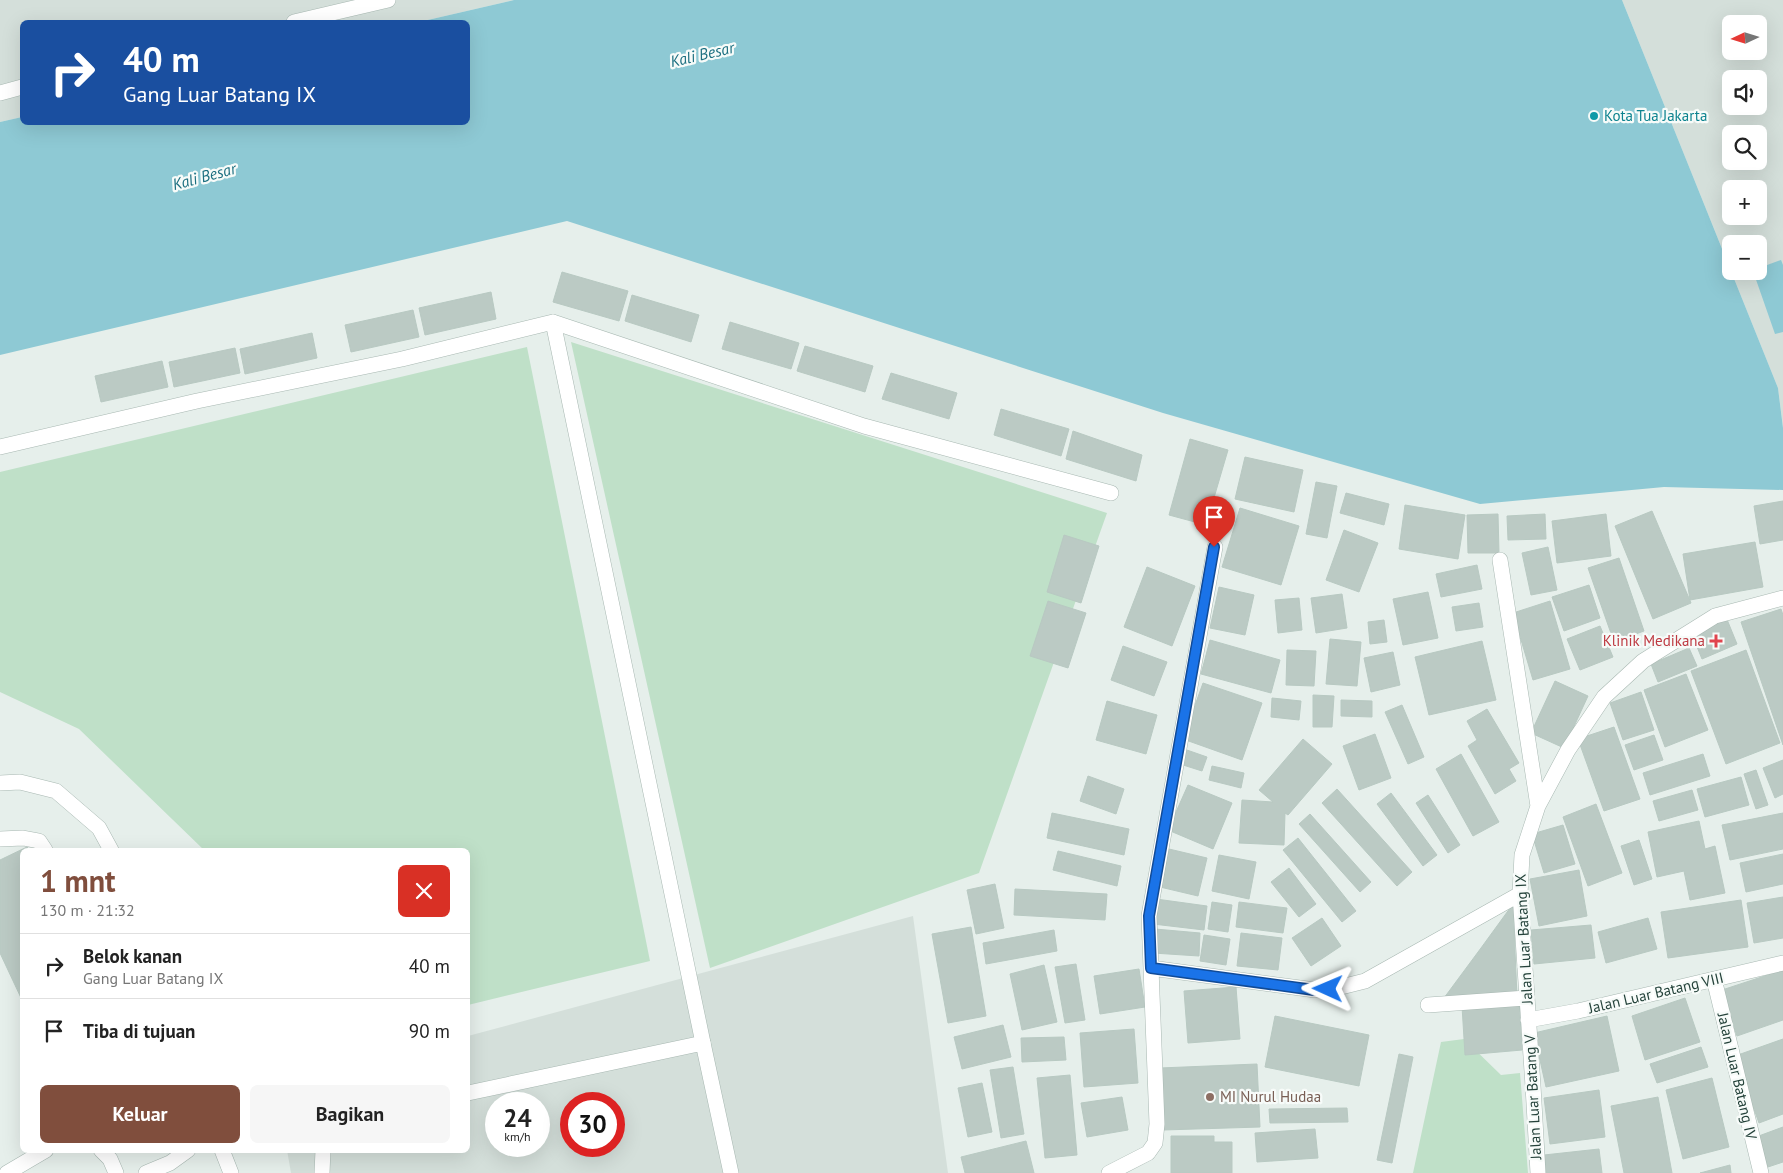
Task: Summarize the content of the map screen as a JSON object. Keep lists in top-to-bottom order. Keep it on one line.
{"streets":{"street":["Jalan Luar Batang IX","Jalan Luar Batang VIII","Jalan Luar Batang IV","Jalan Luar Batang V"]},"crossings":[["Jalan Luar Batang IX","Jalan Luar Batang VIII"],["Jalan Luar Batang IX","Jalan Luar Batang V"],["Jalan Luar Batang VIII","Jalan Luar Batang IV"],["Jalan Luar Batang VIII","Jalan Luar Batang V"]],"water":["Kali Besar"],"places":{"other":["Kota Tua Jakarta","MI Nurul Hudaa"],"health":["Klinik Medikana"]},"north":"left","page":{"map_buttons":["+","−"],"turn":["40 m","Gang Luar Batang IX"],"heading":["1 mnt","130 m · 21:32"],"list":[{"name":"Belok kanan","note":"Gang Luar Batang IX","value":"40 m"},{"name":"Tiba di tujuan","value":"90 m"}],"buttons":["Keluar","Bagikan"],"speed":"24 km/h","limit":"30"}}
